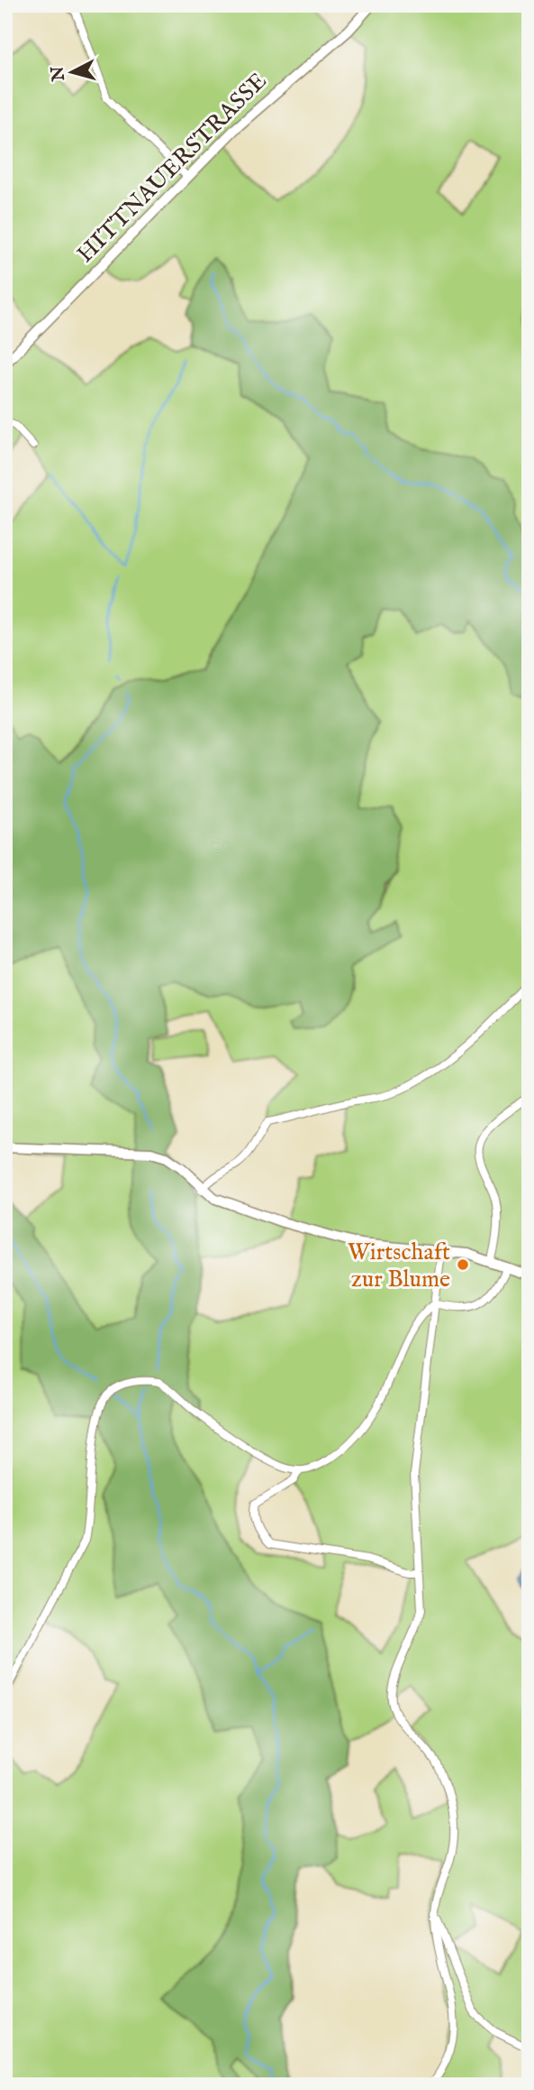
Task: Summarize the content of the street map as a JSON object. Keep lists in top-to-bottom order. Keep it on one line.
{"streets":{"street":["HITTNAUERSTRASSE"]},"places":["Wirtschaft zur Blume"],"north":"left"}
